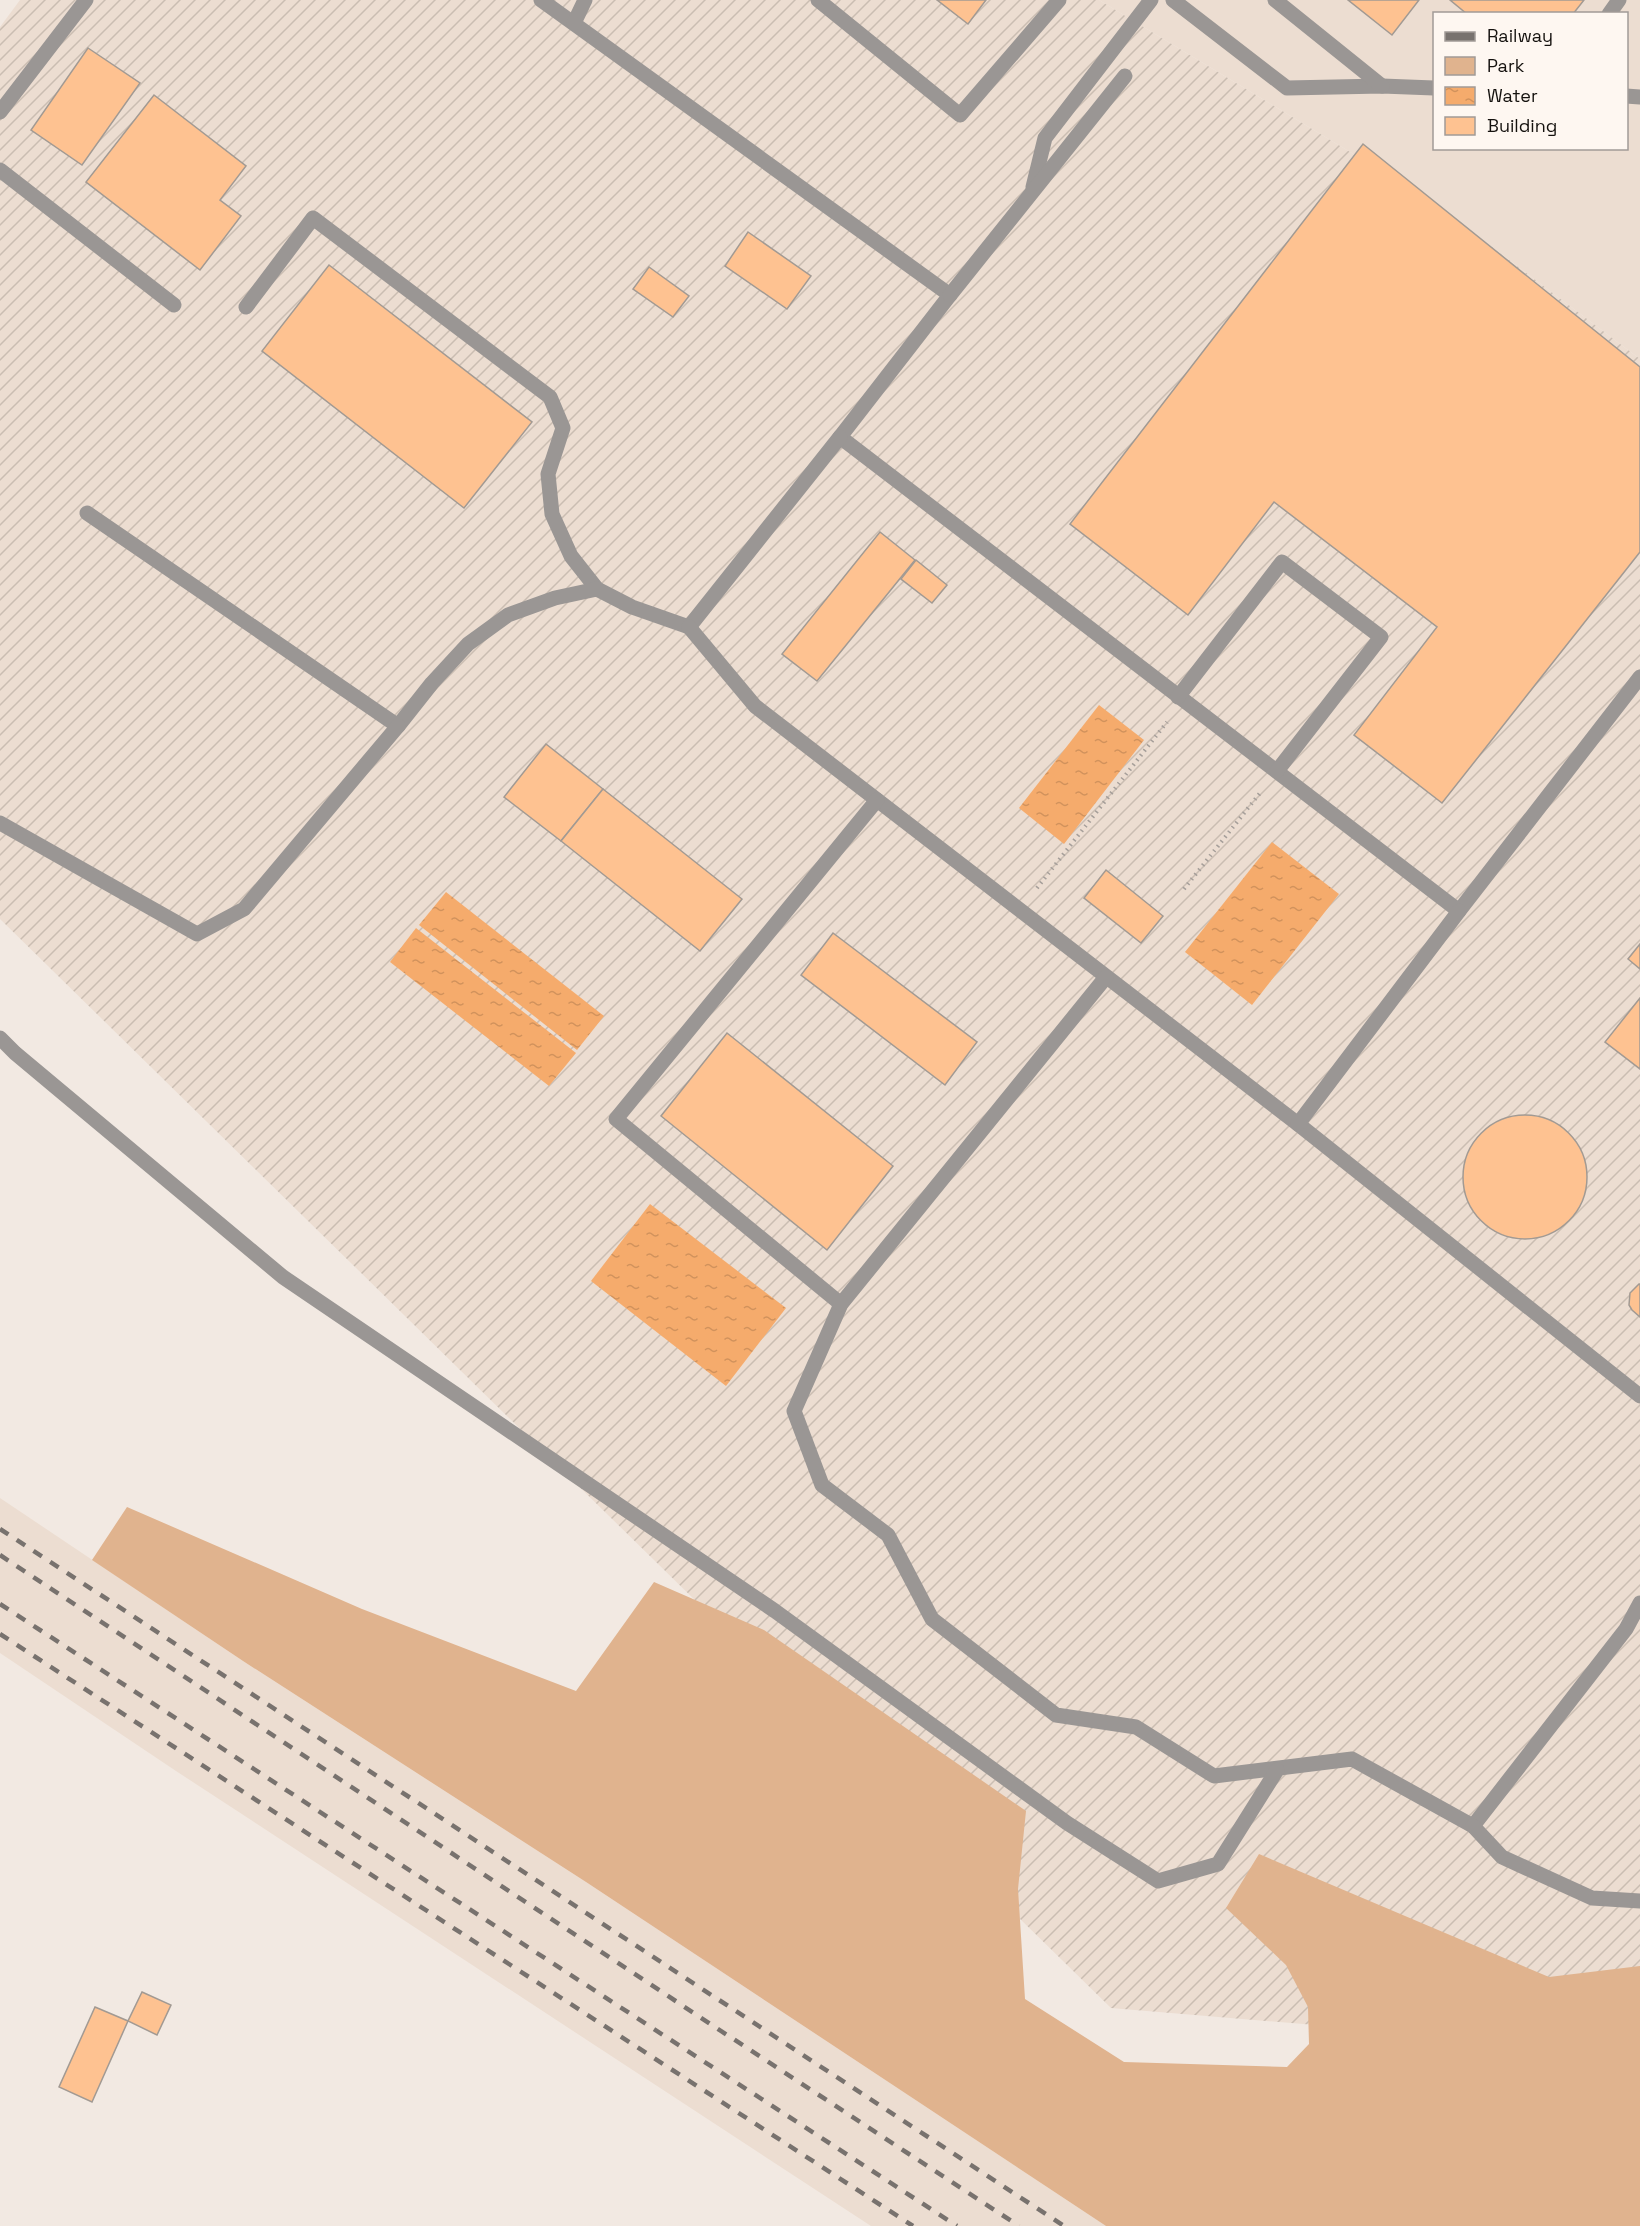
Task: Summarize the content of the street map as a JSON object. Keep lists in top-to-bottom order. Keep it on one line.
{"legend":["Railway","Park","Water","Building"]}
